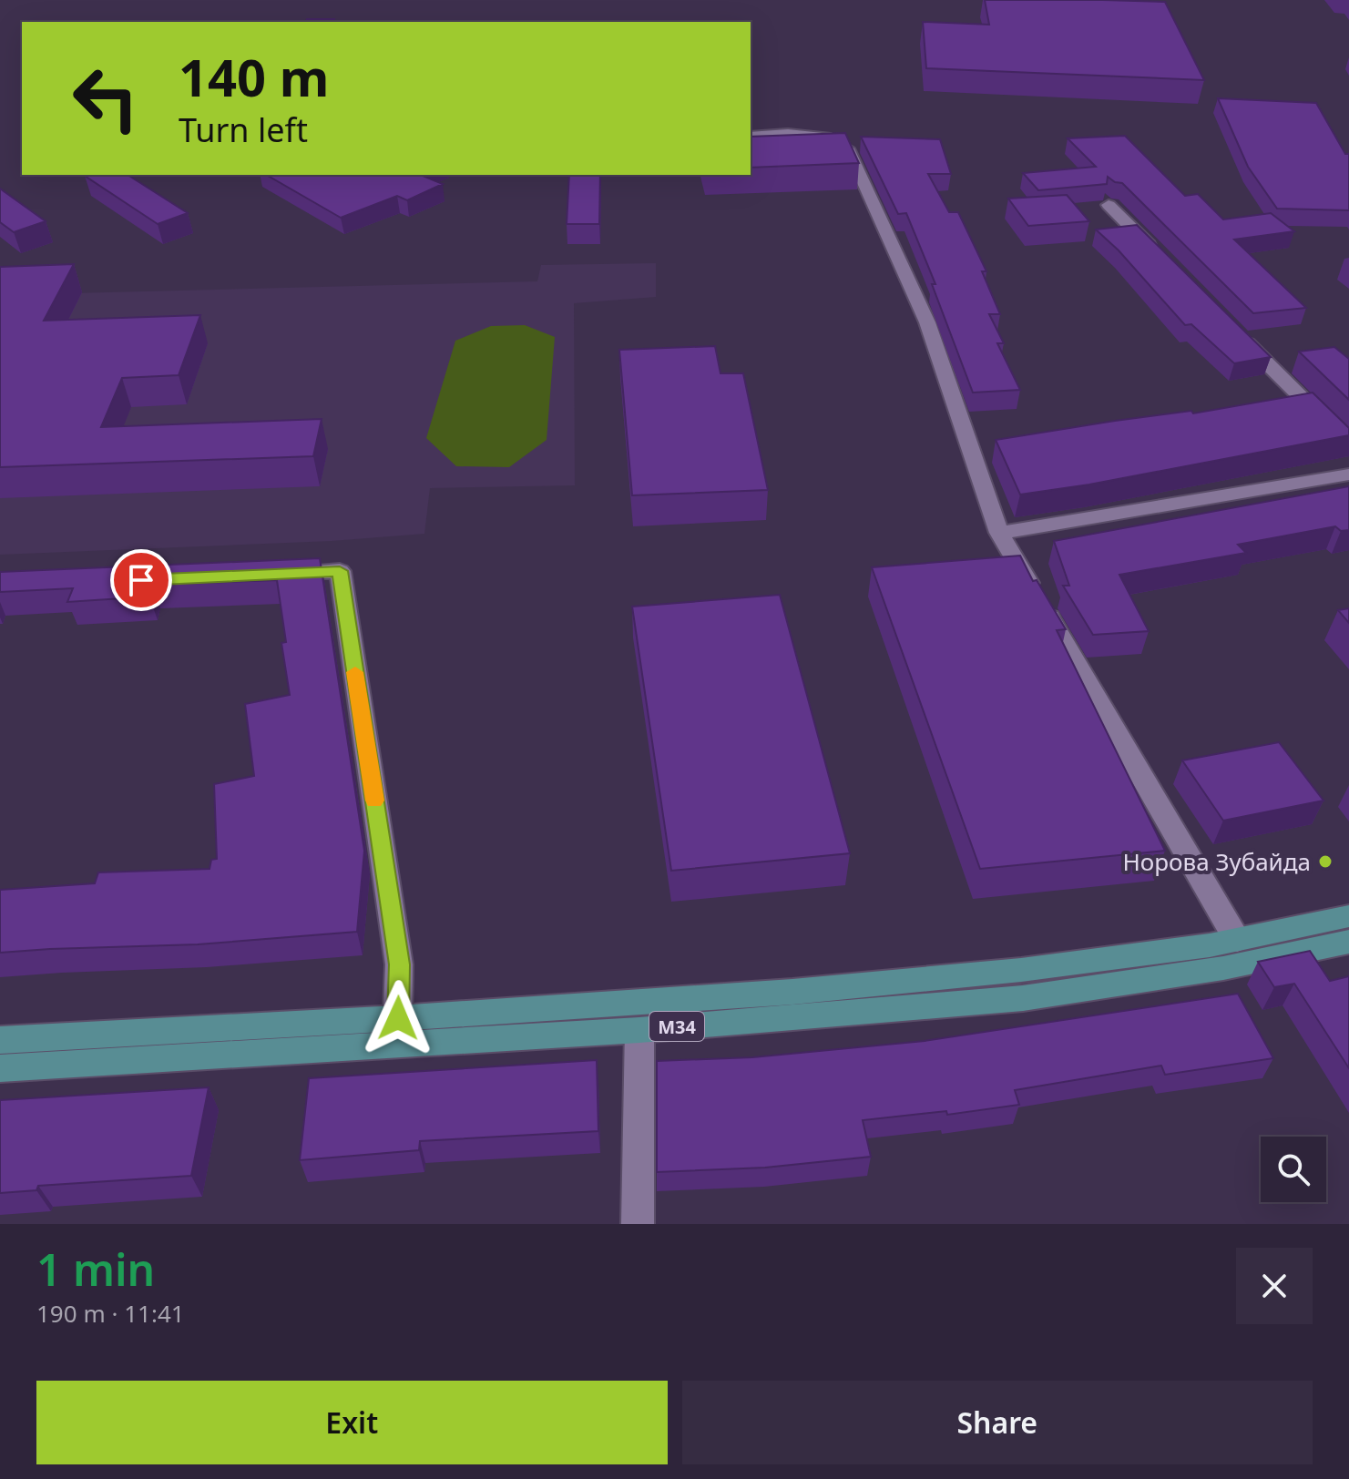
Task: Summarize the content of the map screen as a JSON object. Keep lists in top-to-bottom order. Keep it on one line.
{"streets":{"main road":["M34"]},"places":["Норова Зубайда"],"page":{"turn":["140 m","Turn left"],"heading":["1 min","190 m · 11:41"],"buttons":["Exit","Share"]}}
